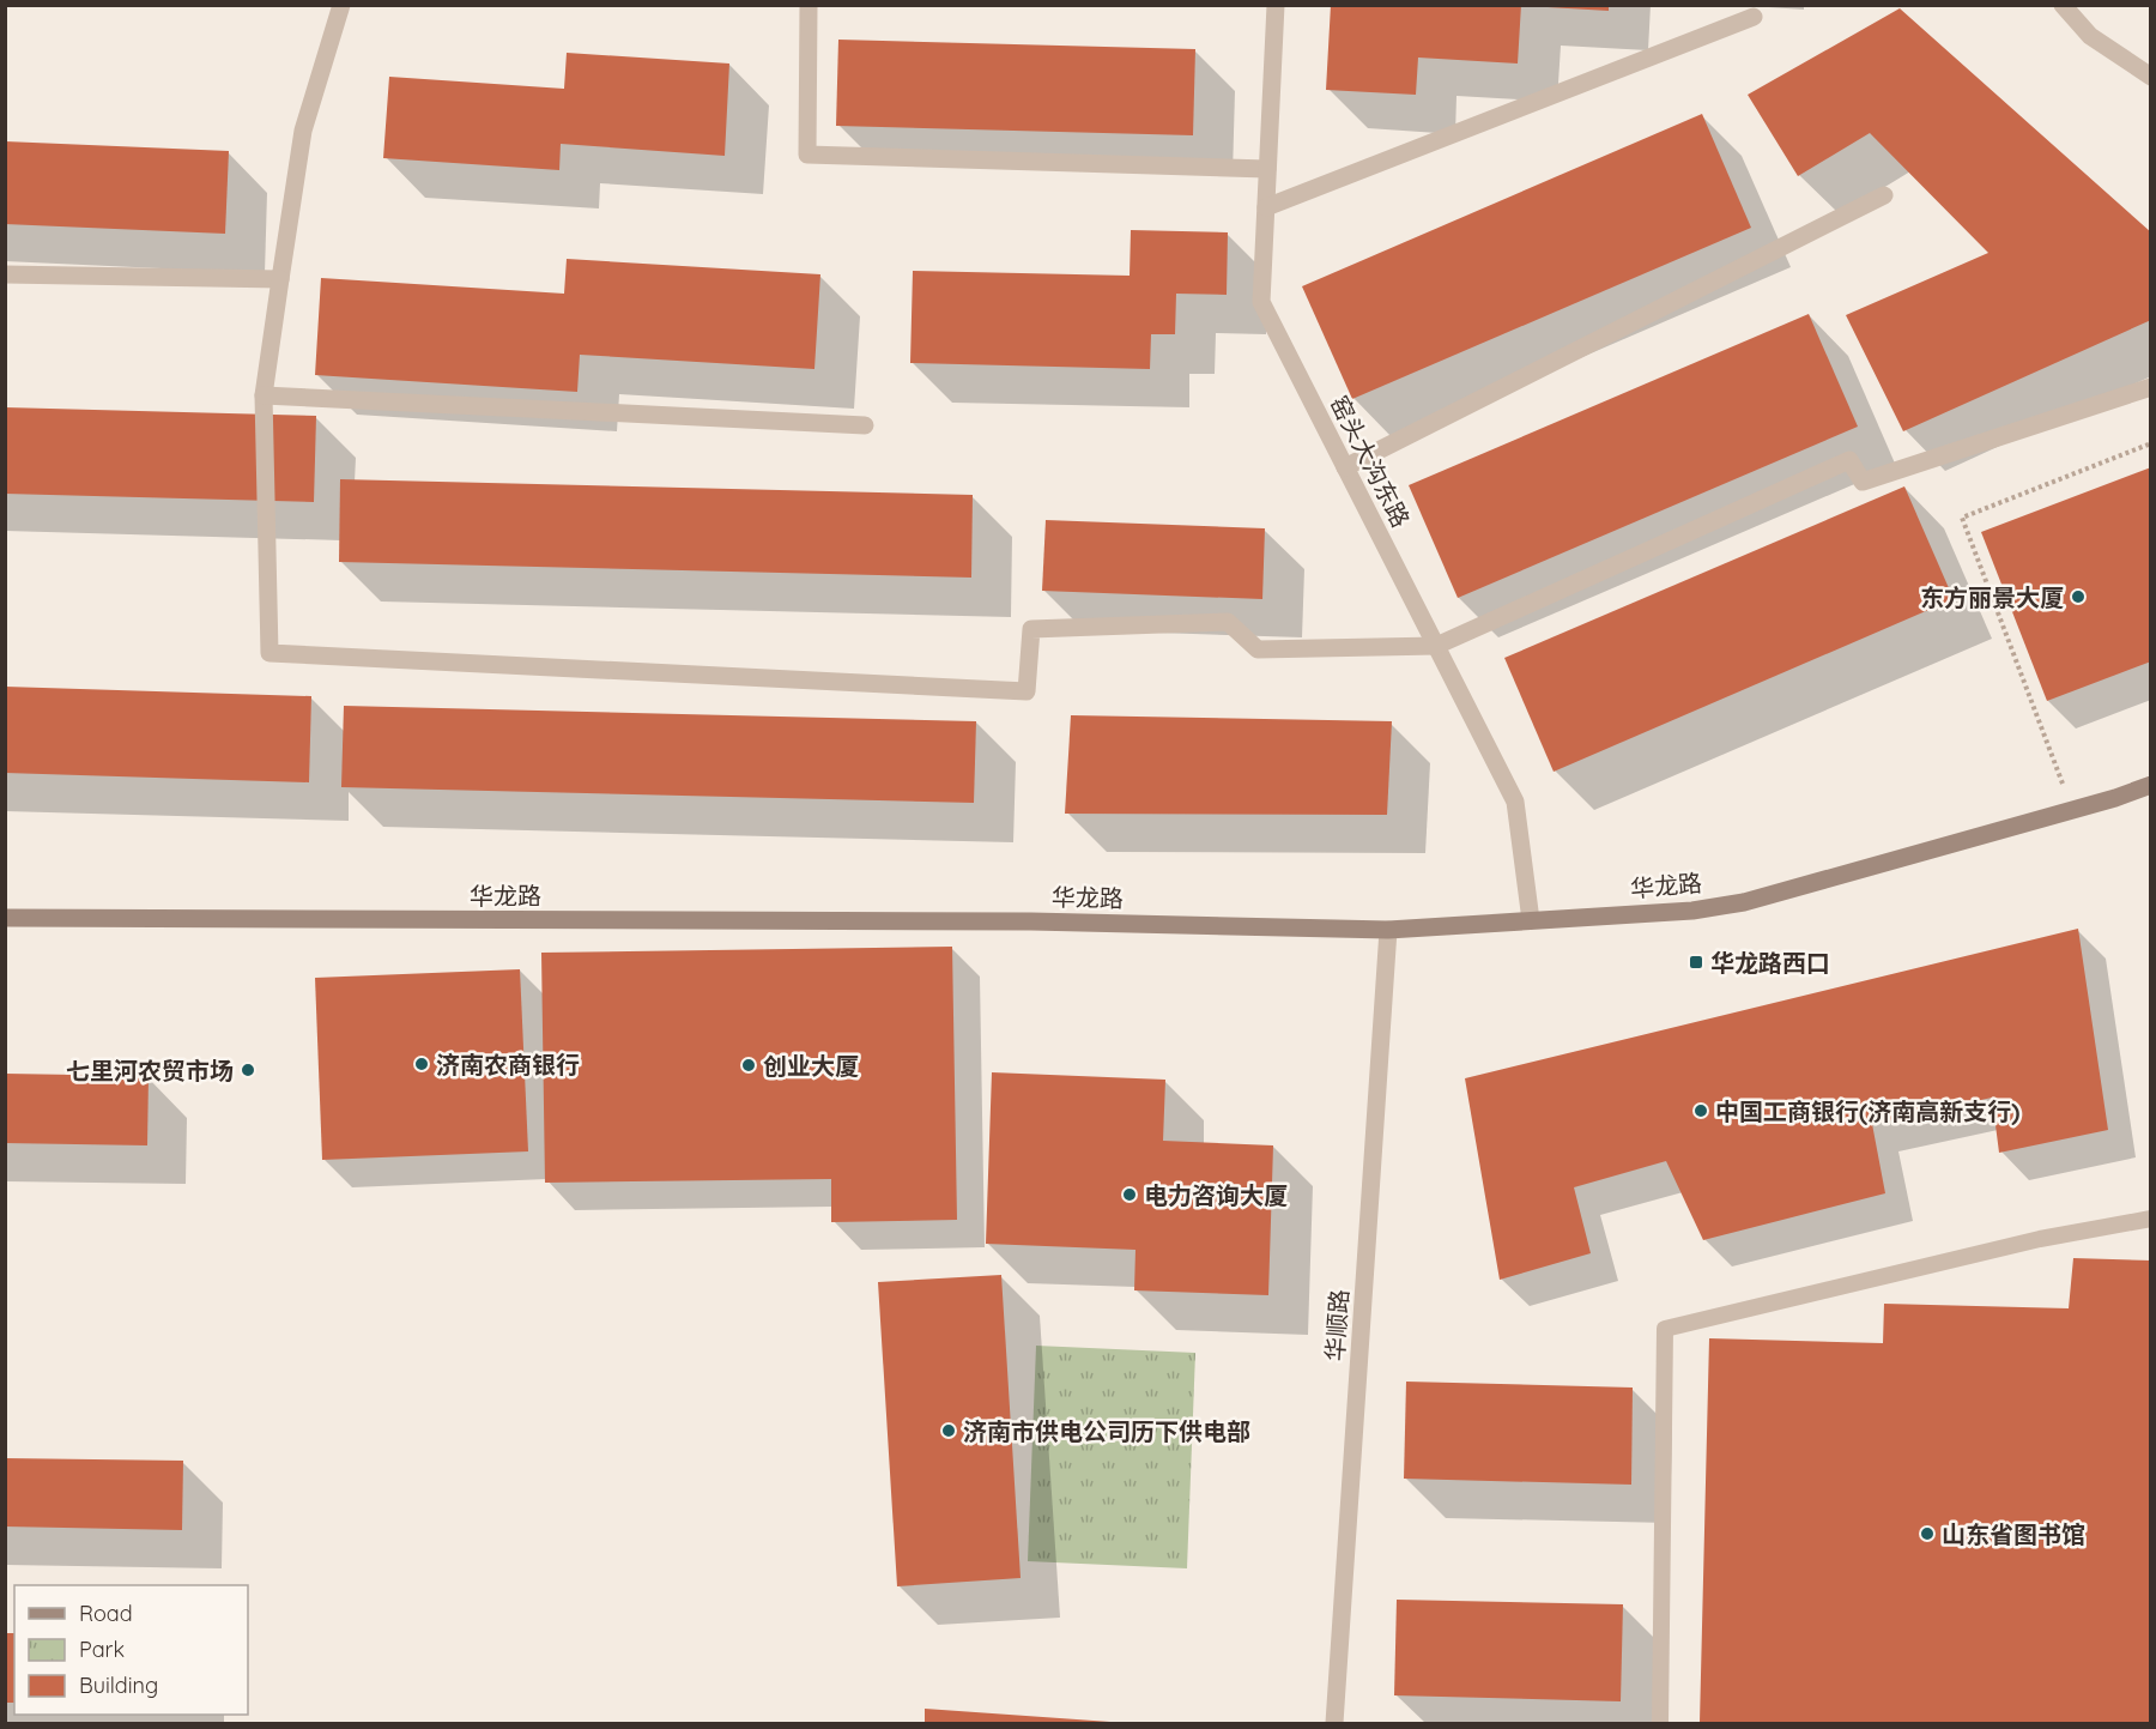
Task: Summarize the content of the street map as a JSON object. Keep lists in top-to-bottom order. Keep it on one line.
{"streets":{"main road":["华龙路"],"street":["窑头大沟东路","华顺路"]},"crossings":[["窑头大沟东路","华龙路"],["华龙路","华顺路"]],"places":{"other":["东方丽景大厦","济南农商银行","创业大厦","七里河农贸市场","中国工商银行(济南高新支行)","电力咨询大厦","济南市供电公司历下供电部","山东省图书馆"],"transit":["华龙路西口"]},"legend":["Road","Park","Building"]}
